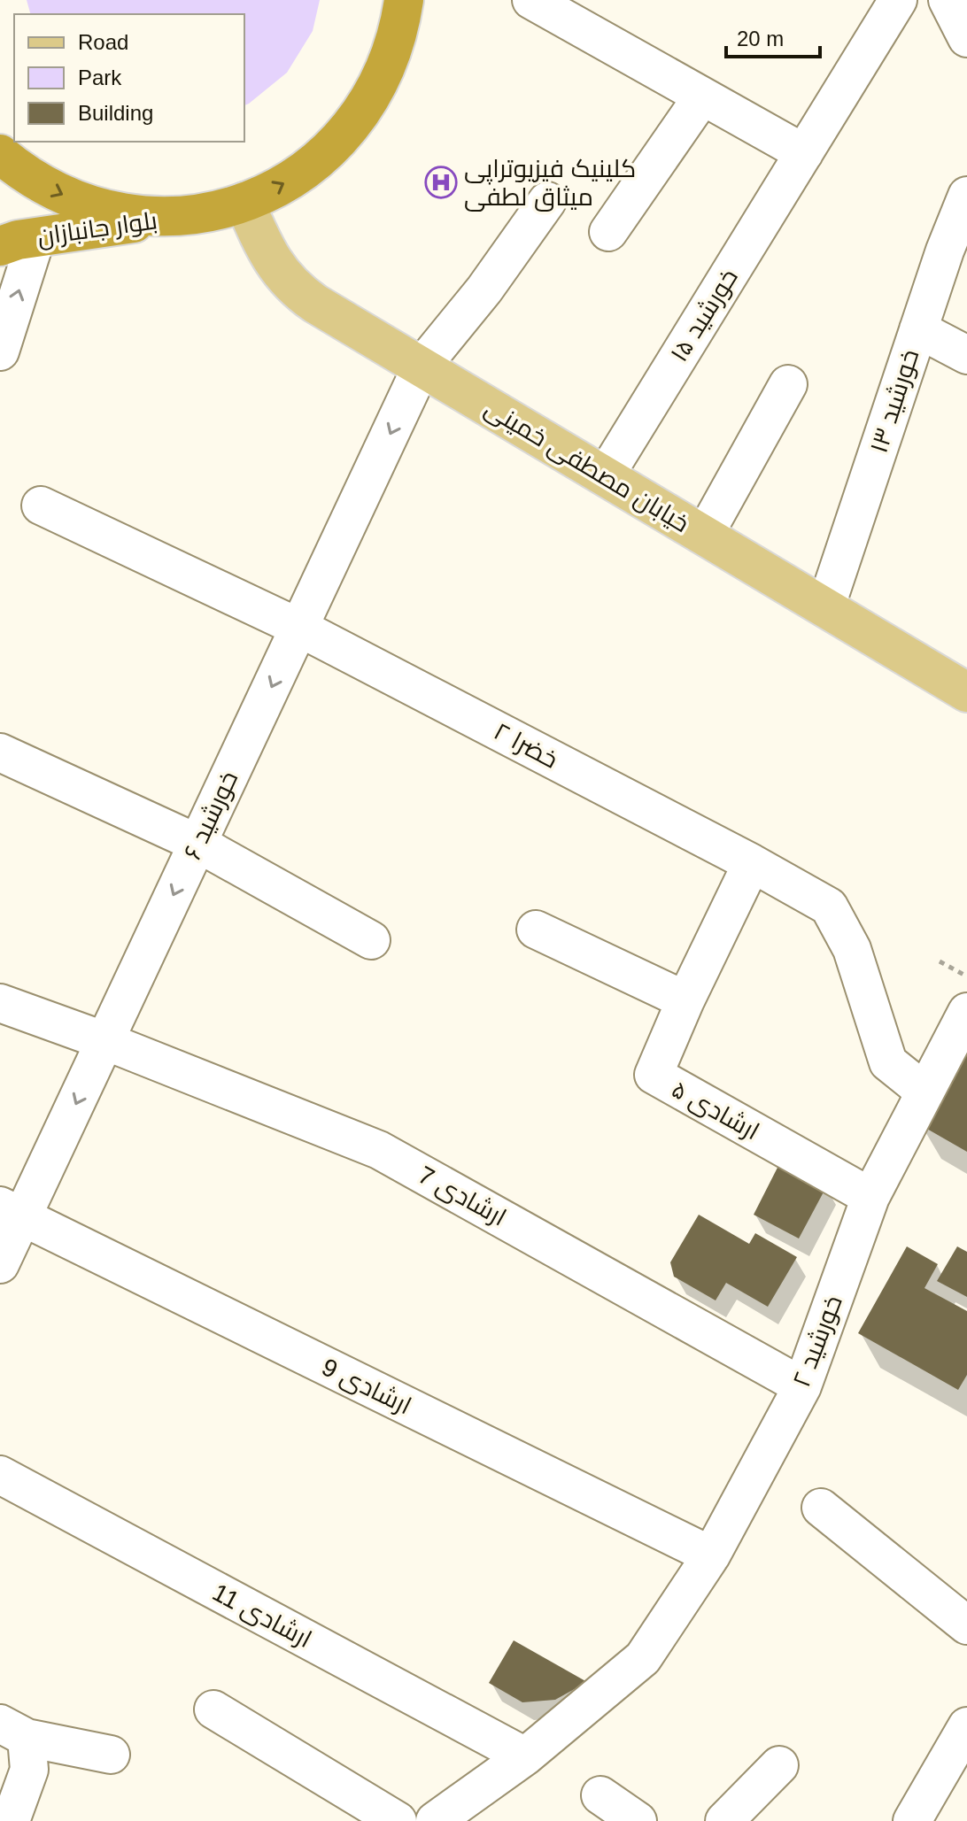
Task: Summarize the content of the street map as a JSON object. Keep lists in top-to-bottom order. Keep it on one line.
{"streets":{"highway":["بلوار جانبازان"],"main road":["خیابان مصطفی خمینی"],"street":["خورشید ۱۵","خورشید ۱۳","خضرا ۲","خورشید ۶","ارشادی ۵","ارشادی 7","خورشید ۲","ارشادی 9","ارشادی 11"]},"crossings":[["خورشید ۱۵","خیابان مصطفی خمینی"],["خورشید ۱۳","خیابان مصطفی خمینی"],["خیابان مصطفی خمینی","خورشید ۶"],["خضرا ۲","خورشید ۶"],["خضرا ۲","ارشادی ۵"],["خضرا ۲","خورشید ۲"],["خورشید ۶","ارشادی 7"],["خورشید ۶","ارشادی 9"],["ارشادی ۵","خورشید ۲"],["ارشادی 7","خورشید ۲"],["خورشید ۲","ارشادی 9"],["خورشید ۲","ارشادی 11"]],"one_way":["خورشید ۶"],"places":{"hospital":["کلینیک فیزیوتراپی میثاق لطفی"]},"legend":["Road","Park","Building"],"scale_bar":"20 m"}
